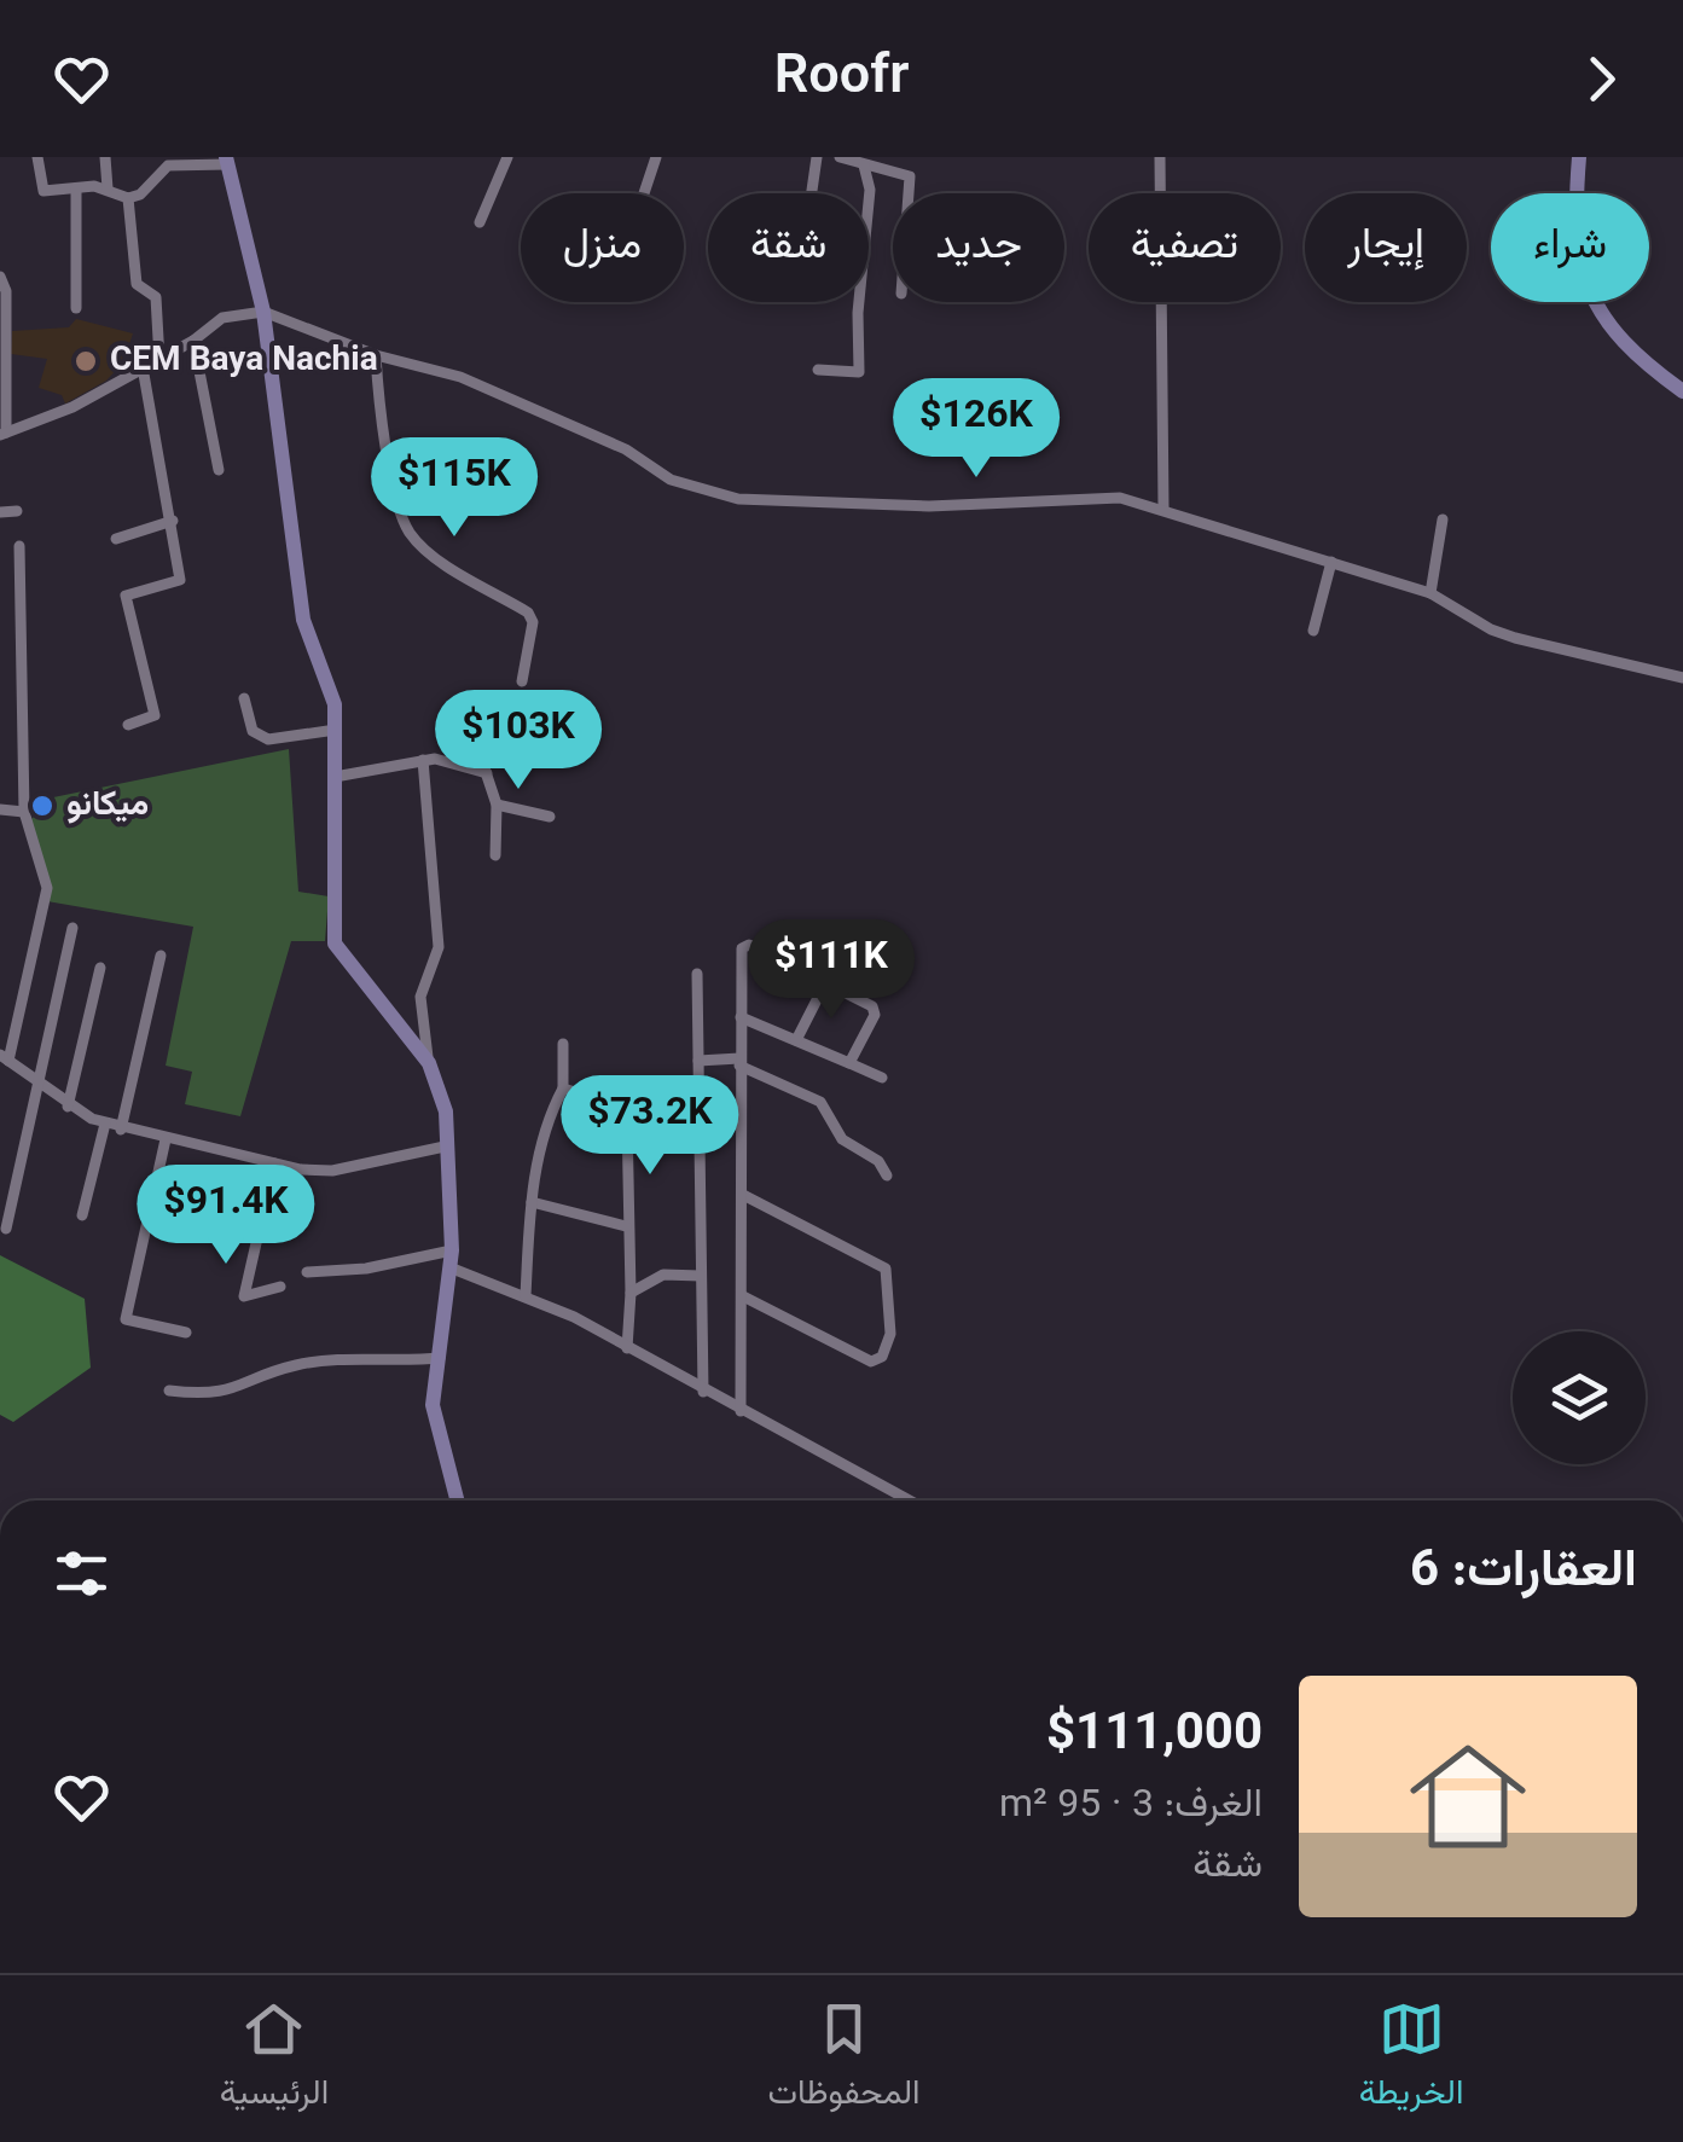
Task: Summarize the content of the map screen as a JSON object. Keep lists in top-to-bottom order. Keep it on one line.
{"places":["CEM Baya Nachia","ميكانو"],"page":{"header":"Roofr","chip":["شراء","إيجار","تصفية","جديد","شقة","منزل"],"price":["$126K","$115K","$103K","$111K","$73.2K","$91.4K"],"heading":"العقارات: 6","list":[{"name":"$111,000","note":"الغرف: 3 · 95 m² · شقة"}],"tabs":["الخريطة","المحفوظات","الرئيسية"]}}
